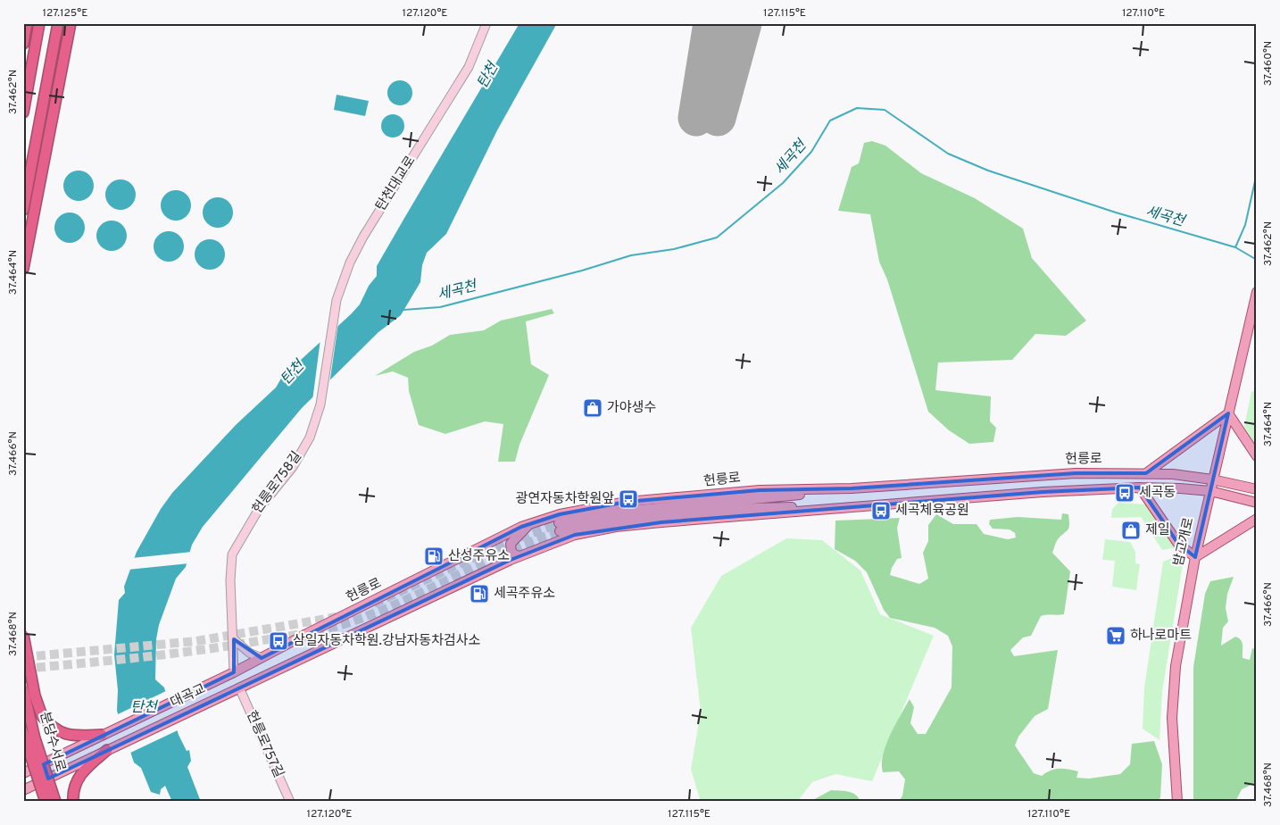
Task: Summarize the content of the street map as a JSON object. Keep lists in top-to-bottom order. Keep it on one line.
{"streets":{"highway":["분당수서로"],"main road":["헌릉로","밤고개로","대곡교"],"street":["탄천대교로","헌릉로758길","헌릉로757길"]},"crossings":[["탄천대교로","헌릉로758길"],["헌릉로","헌릉로758길"],["헌릉로","밤고개로"],["헌릉로","대곡교"],["헌릉로758길","대곡교"],["대곡교","헌릉로757길"]],"water":["탄천","세곡천"],"places":{"shop":["가야생수","제일"],"bus stop":["세곡동","광연자동차학원앞","세곡체육공원","삼일자동차학원.강남자동차검사소"],"fuel station":["산성주유소","세곡주유소"],"supermarket":["하나로마트"]},"coordinates":["127.125°E","127.120°E","127.115°E","127.110°E","37.460°N","37.462°N","37.464°N","37.466°N","37.468°N"]}
